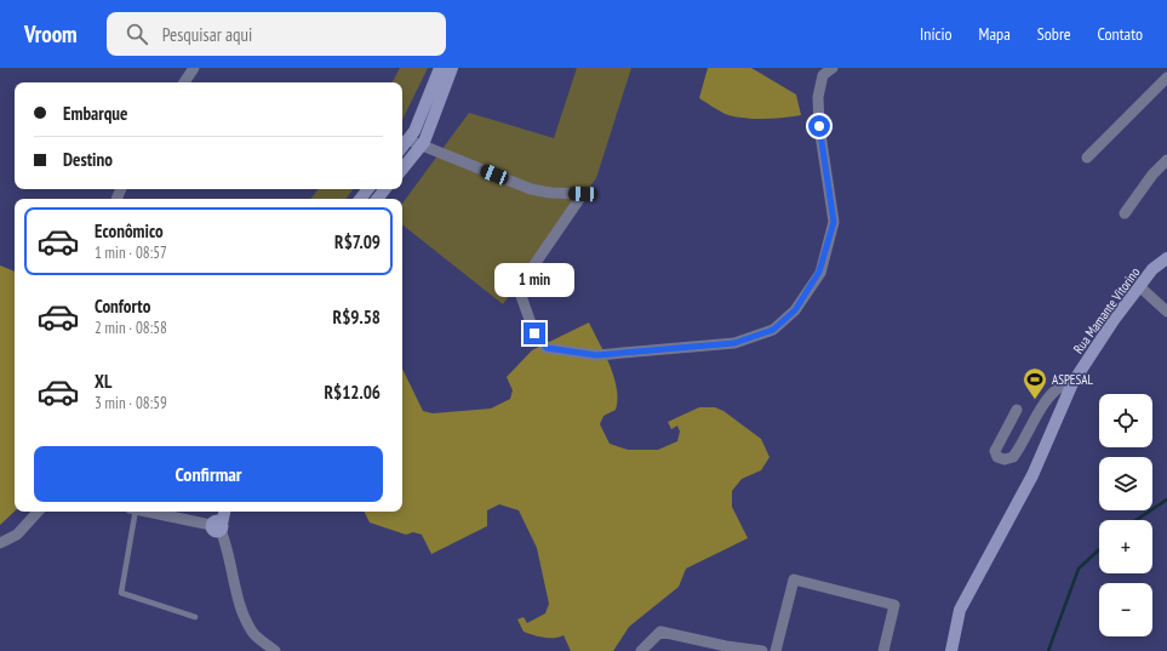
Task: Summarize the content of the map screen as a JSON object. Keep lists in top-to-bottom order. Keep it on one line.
{"streets":{"main road":["Rua Mamante Vitorino"]},"places":{"sports":["ASPESAL"]},"page":{"header":"Vroom","search":"Pesquisar aqui","nav":["Início","Mapa","Sobre","Contato"],"banner":["Embarque","Destino"],"list":[{"name":"Econômico","note":"1 min · 08:57","value":"R$7.09"},{"name":"Conforto","note":"2 min · 08:58","value":"R$9.58"},{"name":"XL","note":"3 min · 08:59","value":"R$12.06"}],"bubble":"1 min","map_buttons":["+","−"],"buttons":"Confirmar"}}
